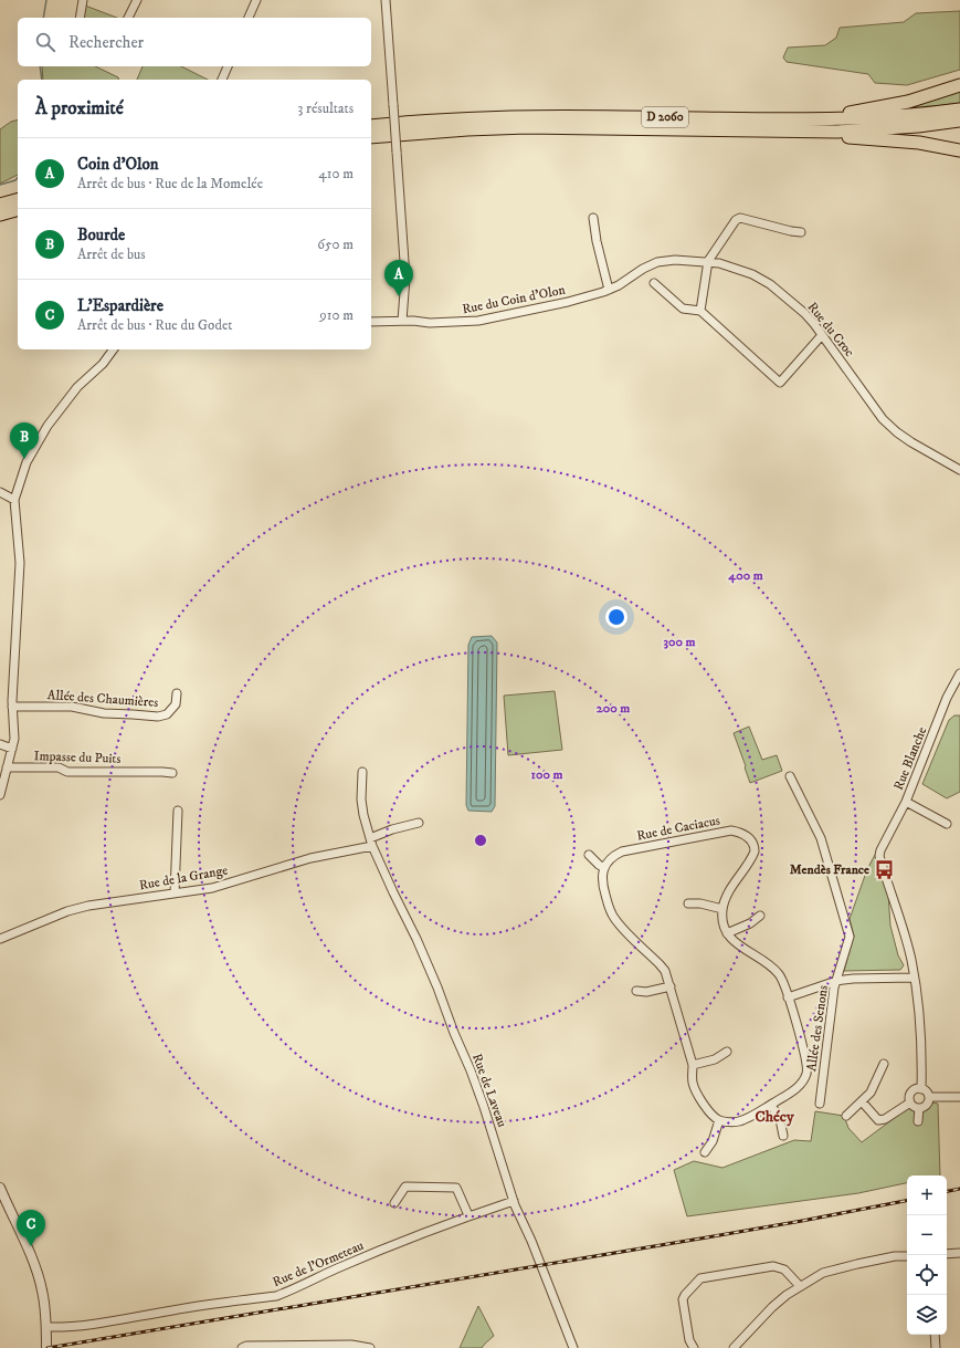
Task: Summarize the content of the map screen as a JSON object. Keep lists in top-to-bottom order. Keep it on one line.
{"streets":{"highway":["D 2060"],"street":["Rue du Coin d'Olon","Rue du Croc","Allée des Chaumières","Impasse du Puits","Rue Blanche","Rue de Caciacus","Rue de la Grange","Allée des Senons","Rue de Laveau","Rue de l'Ormeteau"]},"crossings":[["Rue du Coin d'Olon","Rue du Croc"],["Rue Blanche","Allée des Senons"],["Rue de la Grange","Rue de Laveau"],["Rue de Laveau","Rue de l'Ormeteau"]],"districts":["Chécy"],"places":{"bus stop":["Mendès France"]},"page":{"search":"Rechercher","heading":["À proximité","3 résultats"],"list":[{"mark":"A","name":"Coin d'Olon","note":"Arrêt de bus · Rue de la Momelée","value":"410 m"},{"mark":"B","name":"Bourde","note":"Arrêt de bus","value":"650 m"},{"mark":"C","name":"L'Espardière","note":"Arrêt de bus · Rue du Godet","value":"910 m"}],"pins":["A","B","C"],"map_buttons":["+","−"]},"rings":["400 m","300 m","200 m","100 m"]}
